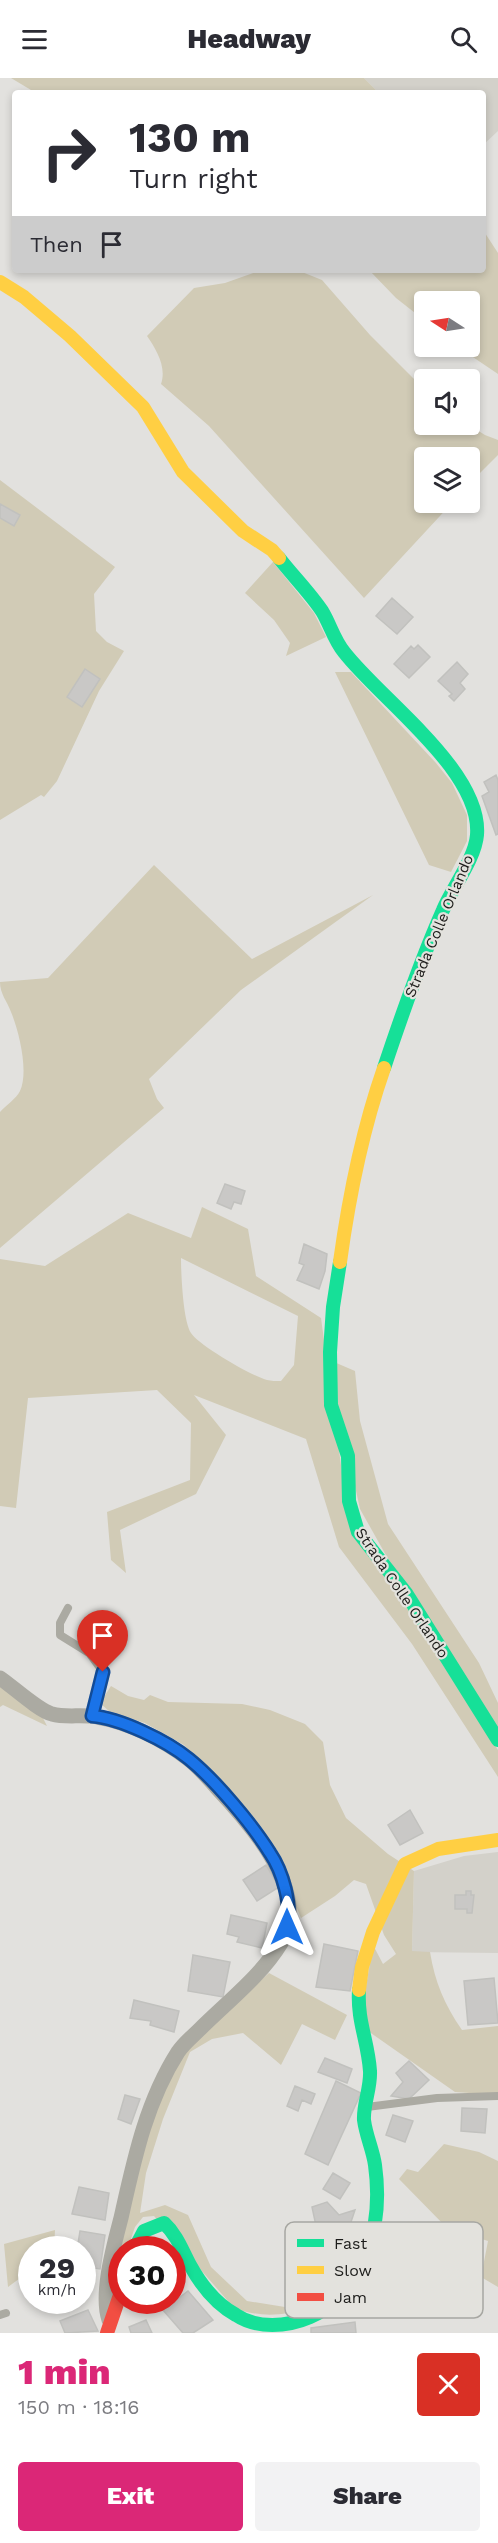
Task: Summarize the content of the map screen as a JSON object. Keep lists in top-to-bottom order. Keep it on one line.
{"streets":{"street":["Strada Colle Orlando"]},"legend":["Fast","Slow","Jam"],"north":"left","page":{"header":"Headway","turn":["130 m","Turn right"],"then":"Then","speed":"29 km/h","limit":"30","heading":["1 min","150 m · 18:16"],"buttons":["Exit","Share"]}}
